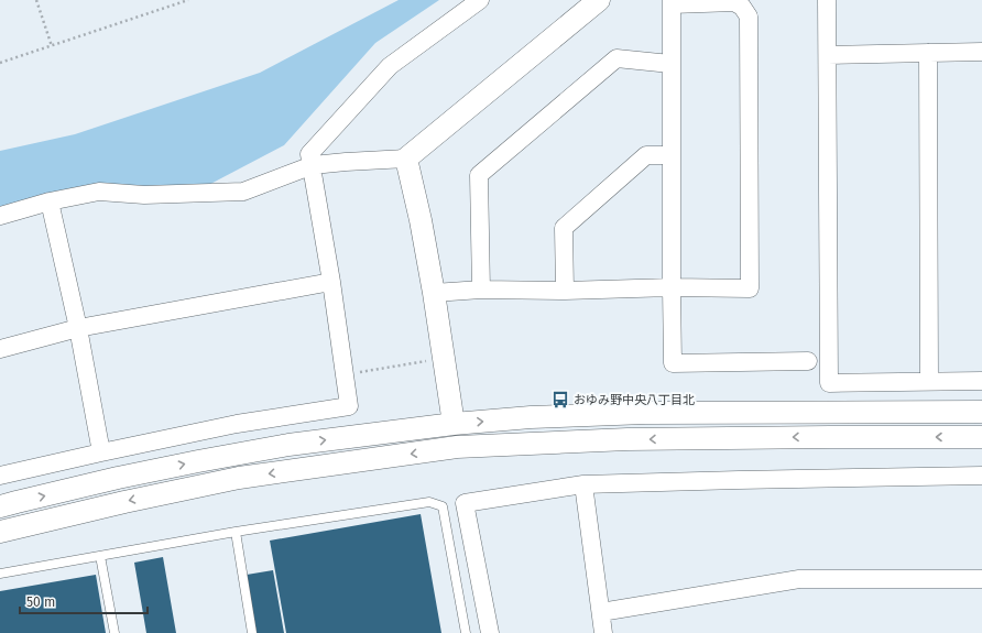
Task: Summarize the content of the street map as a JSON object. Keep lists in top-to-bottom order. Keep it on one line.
{"places":{"bus stop":["おゆみ野中央八丁目北"]},"scale_bar":"50 m"}
